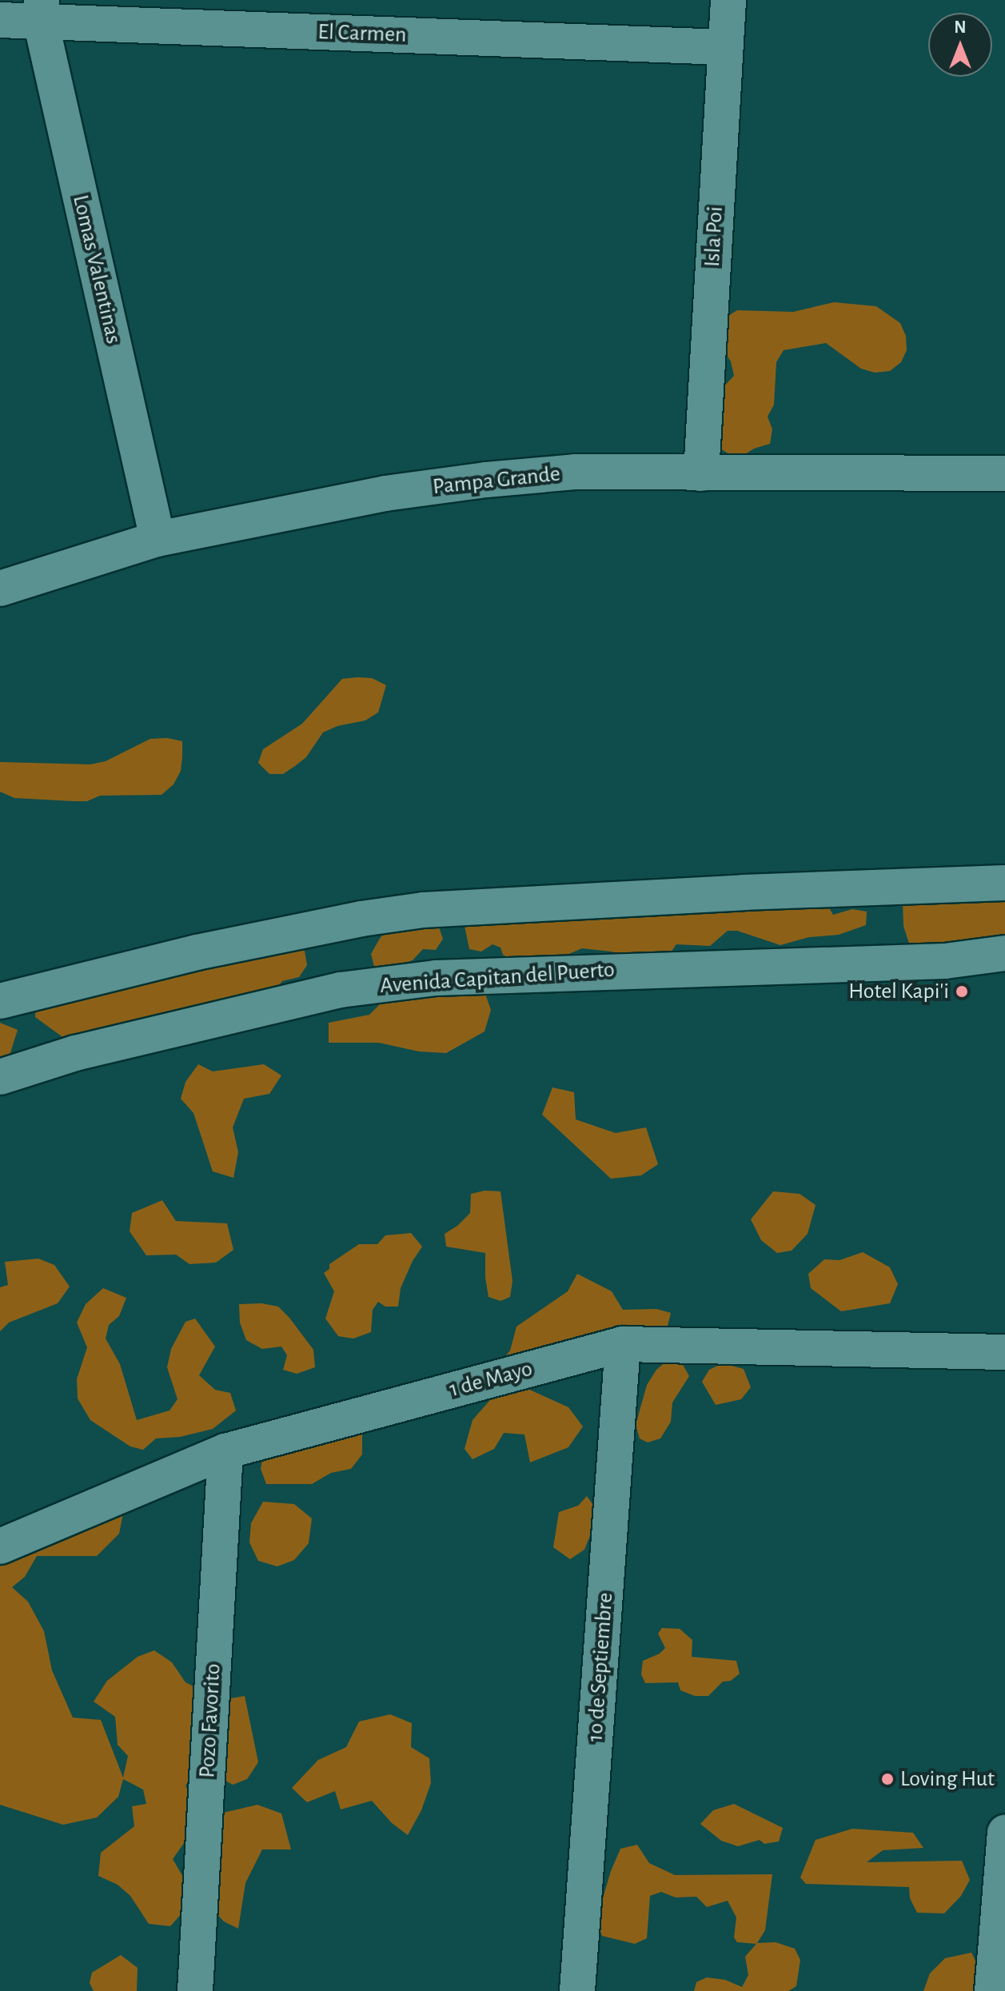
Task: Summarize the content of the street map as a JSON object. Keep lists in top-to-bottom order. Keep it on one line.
{"streets":{"street":["El Carmen","Isla Poi","Lomas Valentinas","Pampa Grande","Avenida Capitan del Puerto","1 de Mayo","1o de Septiembre","Pozo Favorito"]},"crossings":[["El Carmen","Isla Poi"],["El Carmen","Lomas Valentinas"],["Isla Poi","Pampa Grande"],["Lomas Valentinas","Pampa Grande"],["1 de Mayo","1o de Septiembre"],["1 de Mayo","Pozo Favorito"]],"places":["Hotel Kapi'i","Loving Hut"],"north":"top"}
